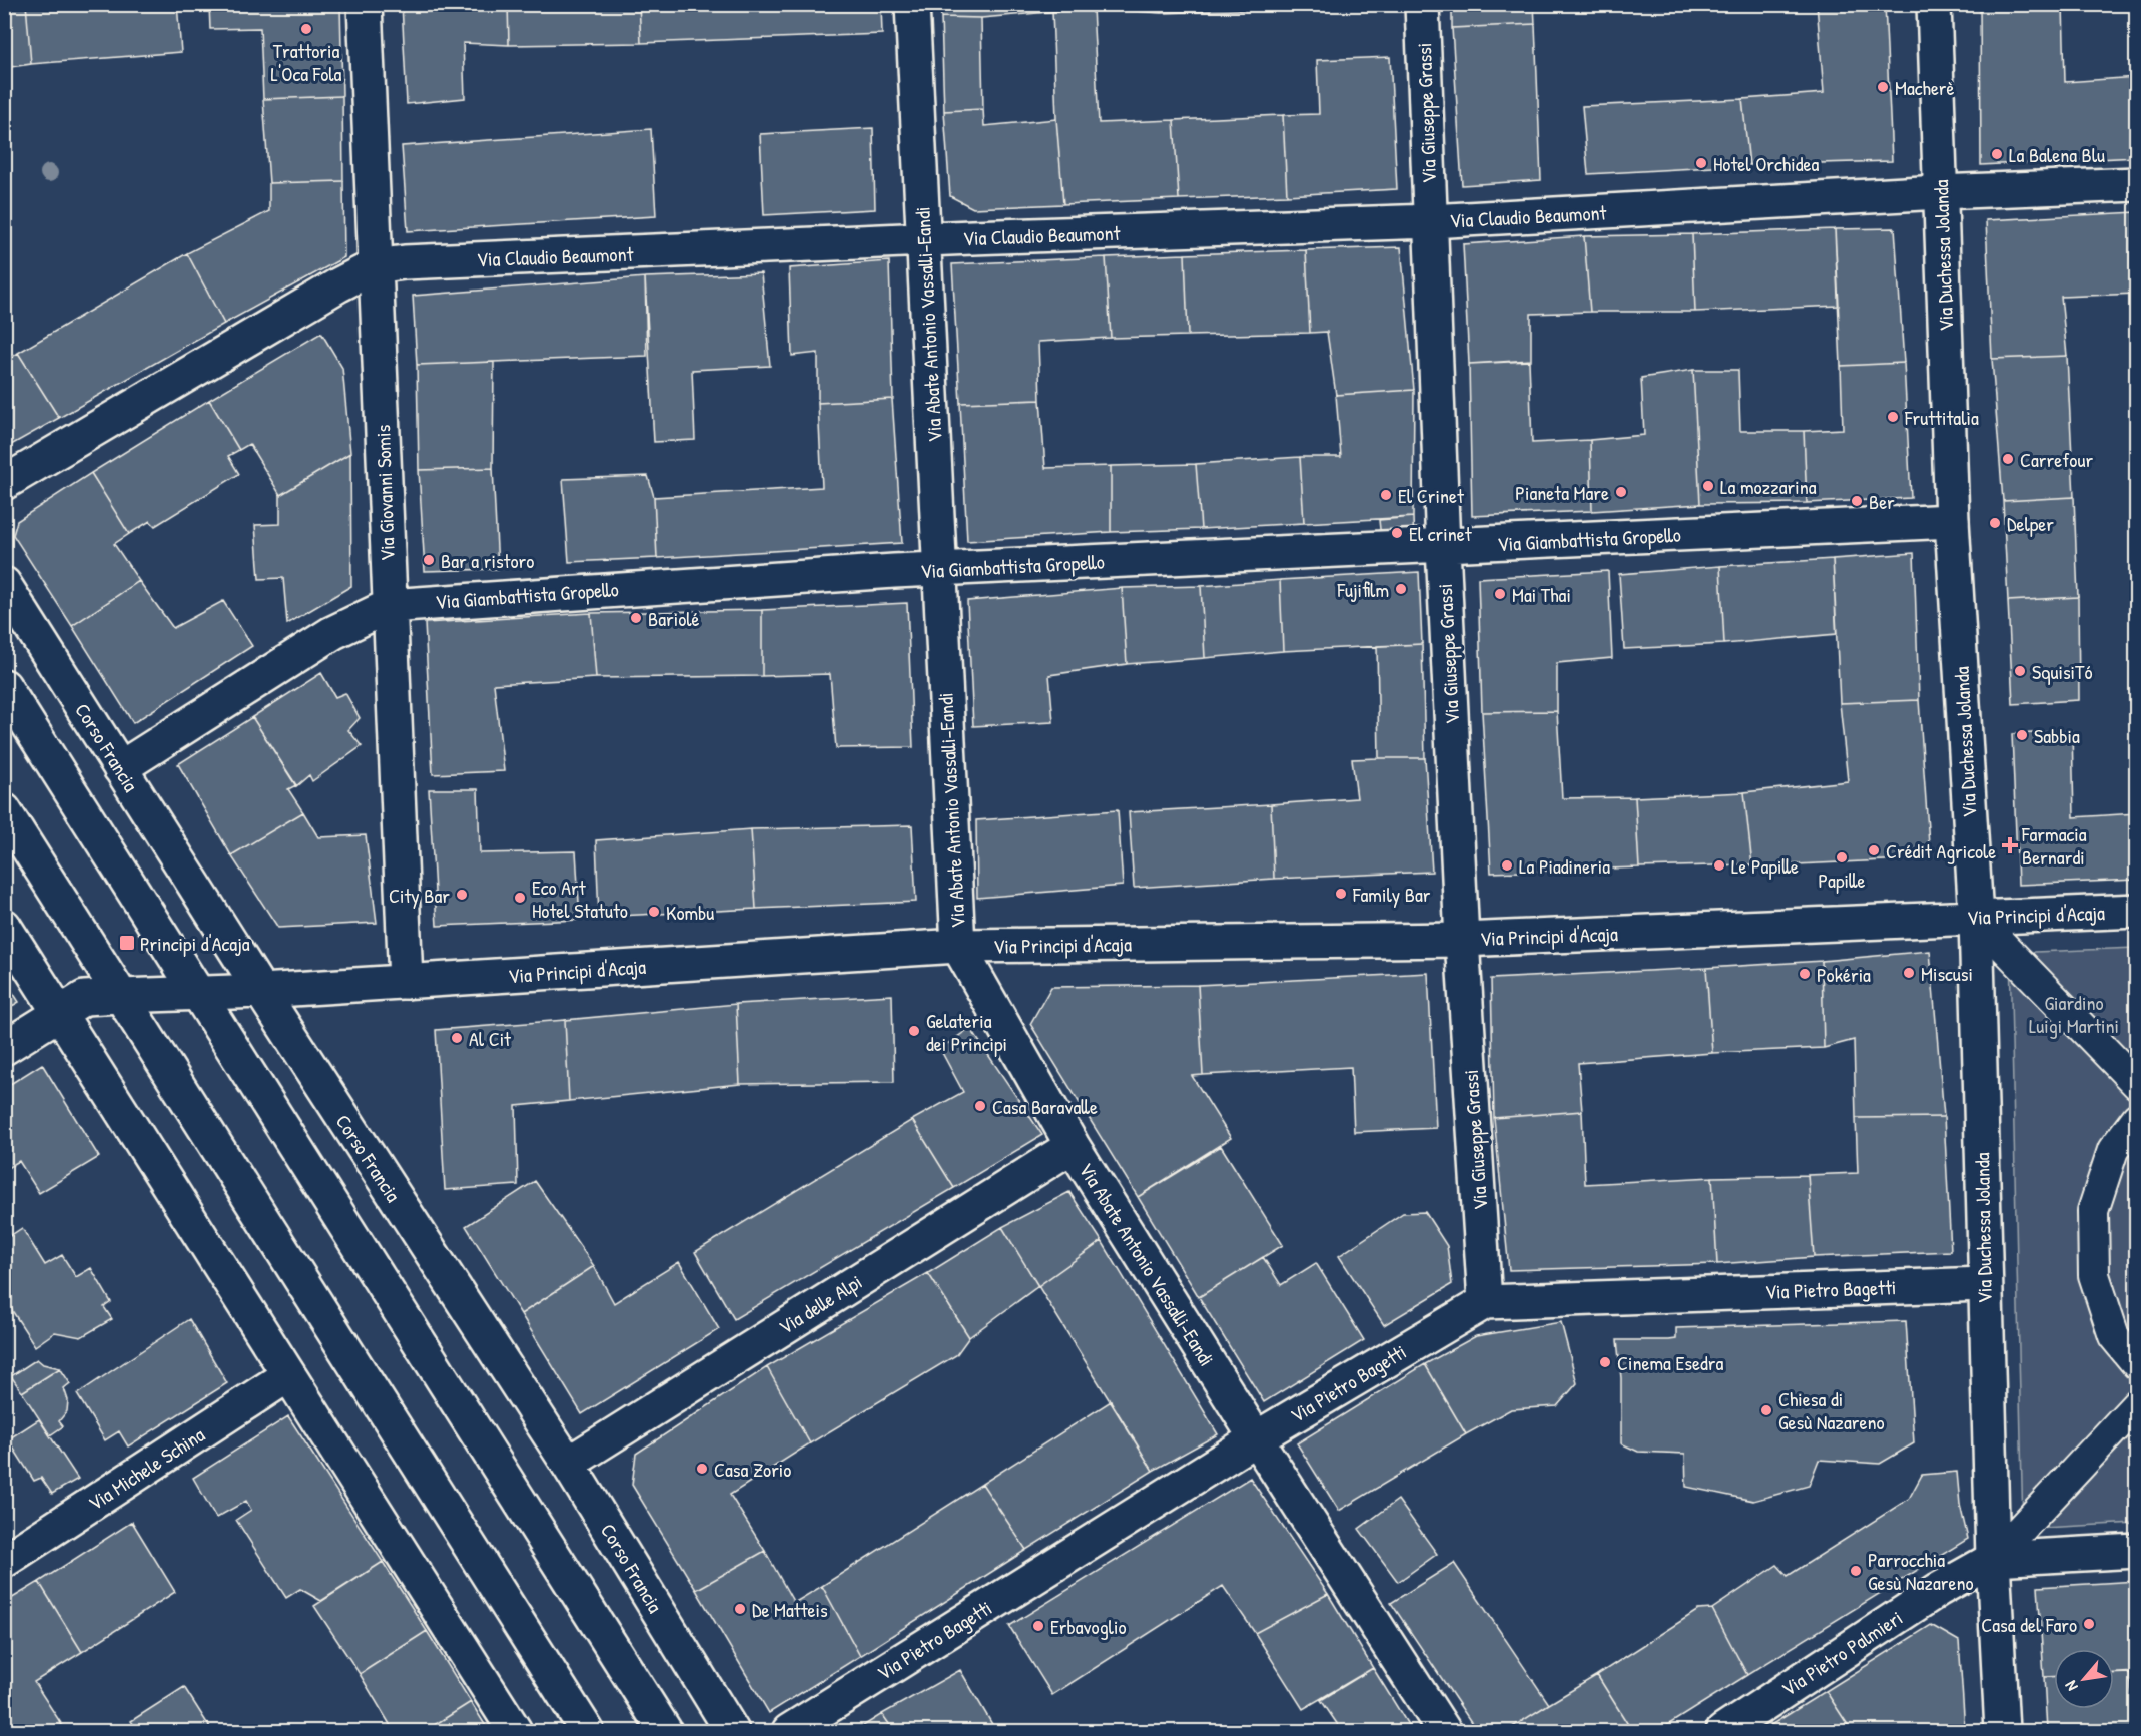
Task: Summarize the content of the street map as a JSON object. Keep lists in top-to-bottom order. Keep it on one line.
{"streets":{"street":["Via Giuseppe Grassi","Via Claudio Beaumont","Via Duchessa Jolanda","Via Abate Antonio Vassalli-Eandi","Via Giovanni Somis","Via Giambattista Gropello","Corso Francia","Via Principi d'Acaja","Via Pietro Bagetti","Via delle Alpi","Via Michele Schina","Via Pietro Palmieri"]},"crossings":[["Via Giuseppe Grassi","Via Claudio Beaumont"],["Via Giuseppe Grassi","Via Giambattista Gropello"],["Via Giuseppe Grassi","Via Principi d'Acaja"],["Via Giuseppe Grassi","Via Pietro Bagetti"],["Via Claudio Beaumont","Via Duchessa Jolanda"],["Via Claudio Beaumont","Via Abate Antonio Vassalli-Eandi"],["Via Claudio Beaumont","Via Giovanni Somis"],["Via Duchessa Jolanda","Via Giambattista Gropello"],["Via Duchessa Jolanda","Via Principi d'Acaja"],["Via Duchessa Jolanda","Via Pietro Bagetti"],["Via Duchessa Jolanda","Via Pietro Palmieri"],["Via Abate Antonio Vassalli-Eandi","Via Giambattista Gropello"],["Via Abate Antonio Vassalli-Eandi","Via Principi d'Acaja"],["Via Abate Antonio Vassalli-Eandi","Via Pietro Bagetti"],["Via Abate Antonio Vassalli-Eandi","Via delle Alpi"],["Via Giovanni Somis","Via Giambattista Gropello"],["Via Giovanni Somis","Via Principi d'Acaja"],["Via Giambattista Gropello","Corso Francia"],["Corso Francia","Via Principi d'Acaja"],["Corso Francia","Via delle Alpi"]],"parks":["Giardino Luigi Martini"],"places":{"other":["Trattoria L'Oca Fola","Macherè","La Balena Blu","Hotel Orchidea","Fruttitalia","Carrefour","La mozzarina","Pianeta Mare","El Crinet","Ber","Delper","El crinet","Bar a ristoro","Fujifilm","Mai Thai","Bariolé","SquisiTó","Sabbia","Crédit Agricole","Papille","La Piadineria","Le Papille","Family Bar","City Bar","Eco Art Hotel Statuto","Kombu","Miscusi","Pokéria","Gelateria dei Principi","Al Cit","Casa Baravalle","Cinema Esedra","Chiesa di Gesù Nazareno","Casa Zorio","Parrocchia Gesù Nazareno","De Matteis","Casa del Faro","Erbavoglio"],"health":["Farmacia Bernardi"],"transit":["Principi d'Acaja"]},"north":"bottom left"}
